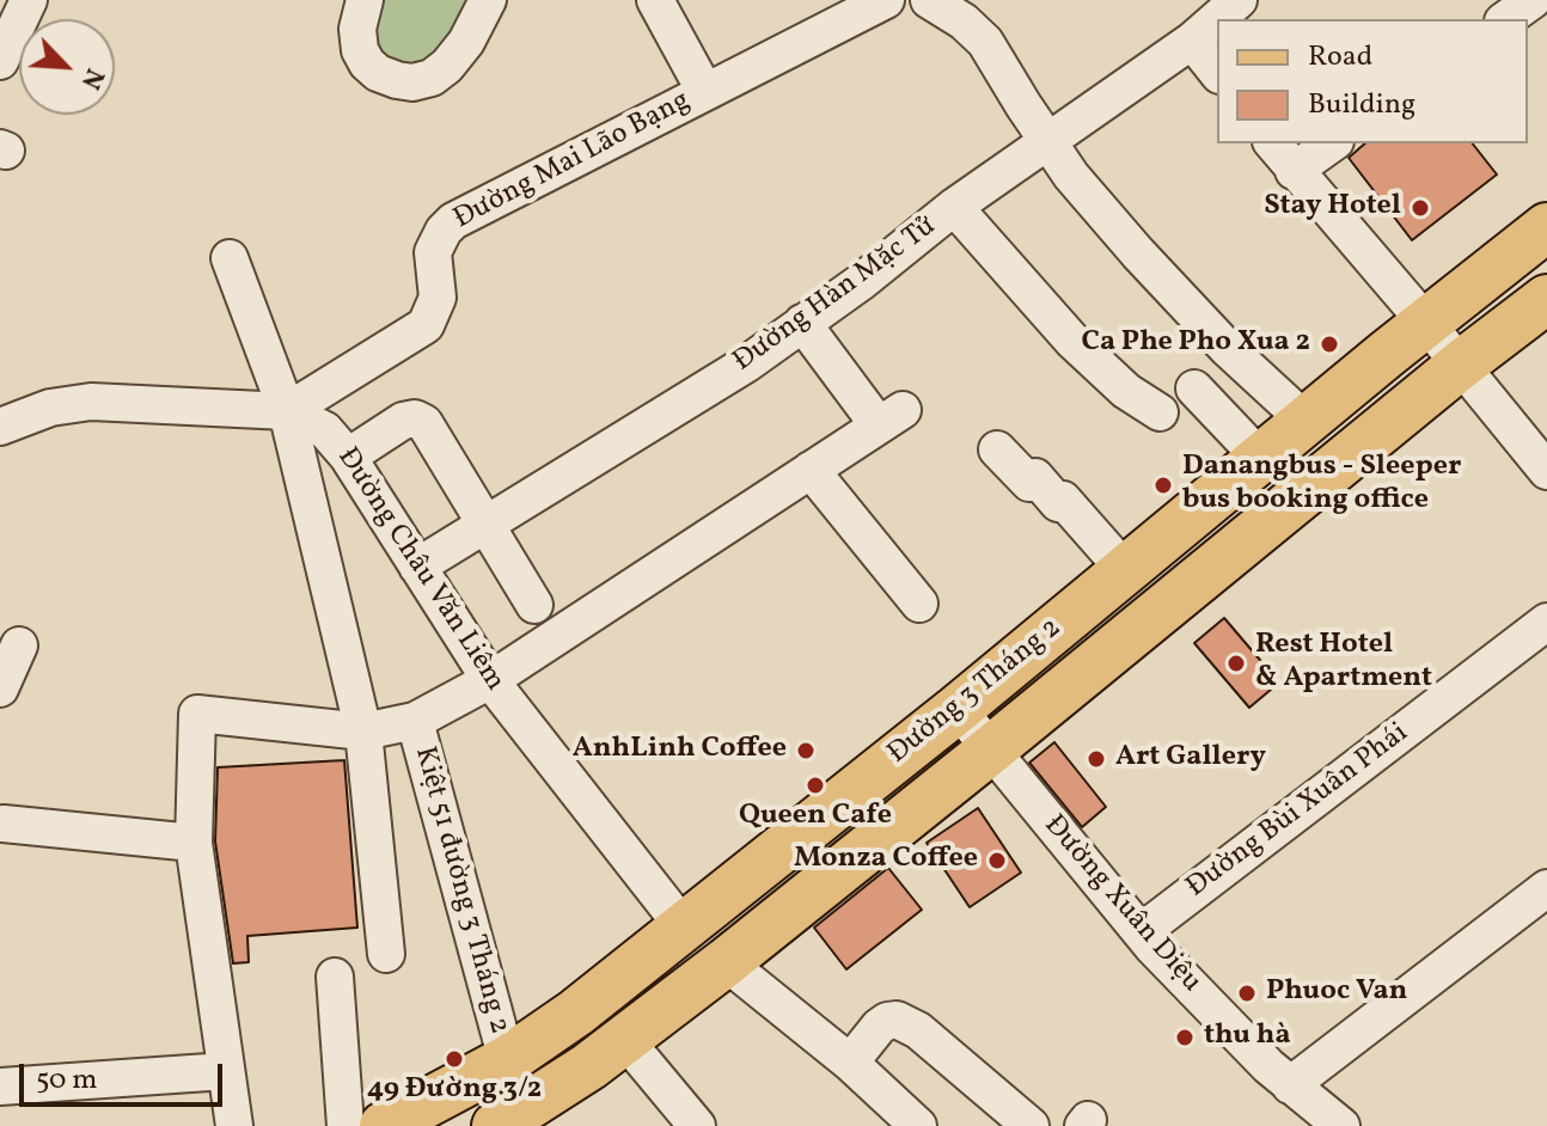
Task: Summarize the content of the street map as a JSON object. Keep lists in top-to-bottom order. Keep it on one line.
{"streets":{"main road":["Đường 3 Tháng 2"],"street":["Đường Mai Lão Bạng","Đường Hàn Mặc Tử","Đường Châu Văn Liêm","Đường Bùi Xuân Phái","Kiệt 51 đường 3 Tháng 2","Đường Xuân Diệu"]},"crossings":[["Đường Mai Lão Bạng","Đường Châu Văn Liêm"],["Đường Hàn Mặc Tử","Đường Châu Văn Liêm"],["Đường Châu Văn Liêm","Đường 3 Tháng 2"],["Đường 3 Tháng 2","Kiệt 51 đường 3 Tháng 2"],["Đường 3 Tháng 2","Đường Xuân Diệu"],["Đường Bùi Xuân Phái","Đường Xuân Diệu"]],"places":["Stay Hotel","Ca Phe Pho Xua 2","Danangbus - Sleeper bus booking office","Rest Hotel & Apartment","AnhLinh Coffee","Art Gallery","Queen Cafe","Monza Coffee","Phuoc Van","thu hà","49 Đường 3/2"],"legend":["Road","Building"],"scale_bar":"50 m","north":"bottom right"}
